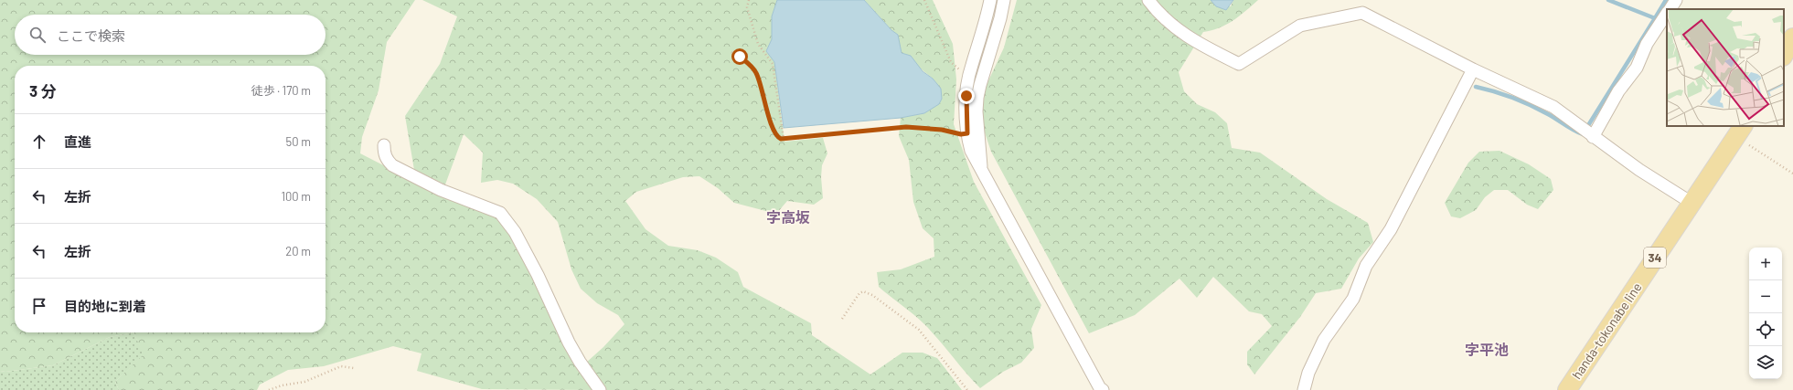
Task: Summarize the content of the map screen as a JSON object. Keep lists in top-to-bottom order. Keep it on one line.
{"streets":{"main road":["34","handa-tokonabe line"]},"districts":["字高坂","字平池"],"page":{"search":"ここで検索","heading":["3 分","徒歩 · 170 m"],"list":[["直進","50 m"],["左折","100 m"],["左折","20 m"],"目的地に到着"],"map_buttons":["+","−"]}}
